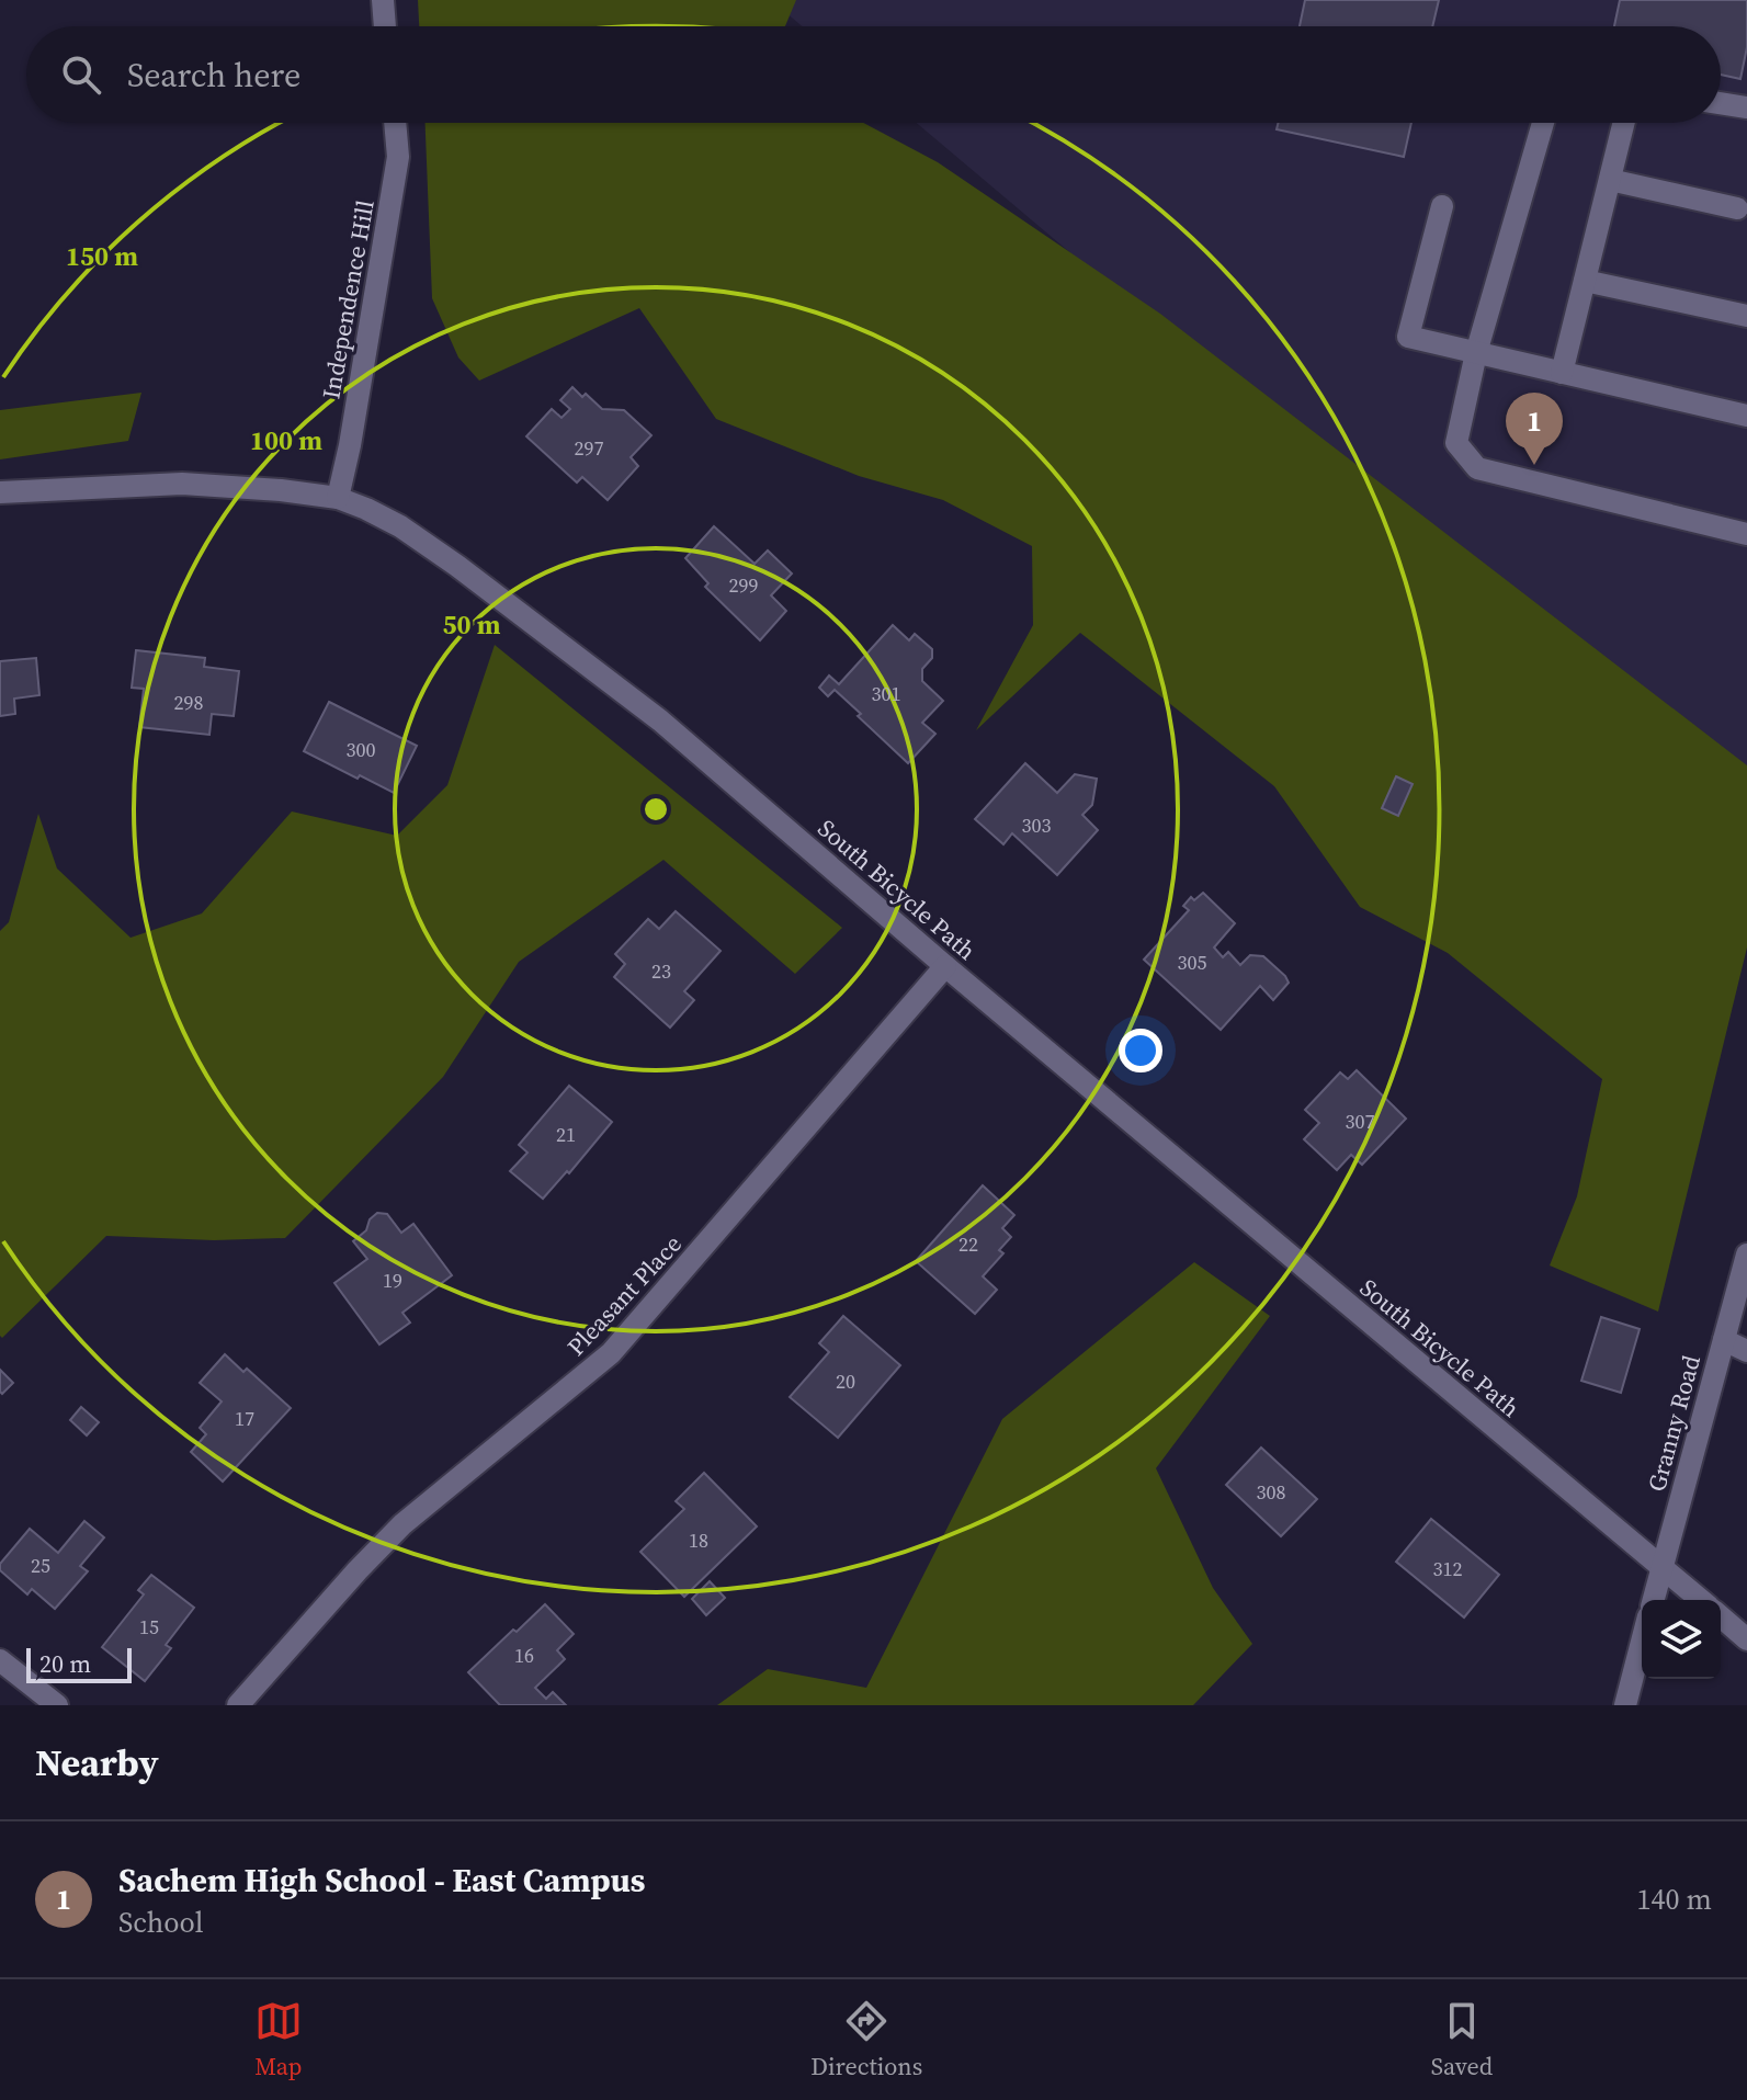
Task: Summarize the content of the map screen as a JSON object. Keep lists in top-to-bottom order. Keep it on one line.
{"streets":{"street":["Independence Hill","South Bicycle Path","Pleasant Place","Granny Road"]},"crossings":[["Independence Hill","South Bicycle Path"],["South Bicycle Path","Pleasant Place"],["South Bicycle Path","Granny Road"]],"house_numbers":["297","299","301","298","300","303","305","23","307","21","22","19","20","17","308","18","25","312","15","16"],"scale_bar":"20 m","page":{"search":"Search here","pins":"1","scale":"20 m","heading":"Nearby","list":[{"mark":"1","name":"Sachem High School - East Campus","note":"School","value":"140 m"}],"nav":["Map","Directions","Saved"]},"rings":["150 m","100 m","50 m"]}
